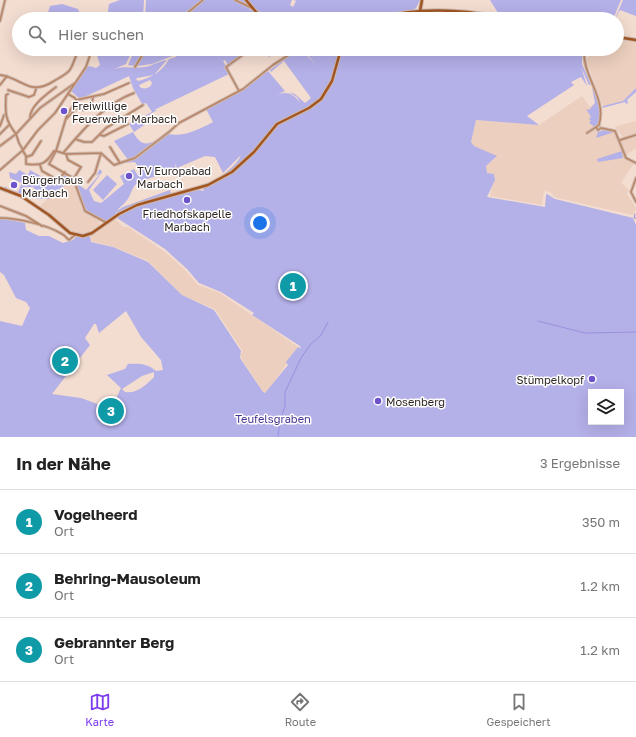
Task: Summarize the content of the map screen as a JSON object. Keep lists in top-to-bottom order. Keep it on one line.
{"parks":["Teufelsgraben"],"places":["Freiwillige Feuerwehr Marbach","TV Europabad Marbach","Bürgerhaus Marbach","Friedhofskapelle Marbach","Stümpelkopf","Mosenberg"],"page":{"search":"Hier suchen","pins":["1","2","3"],"heading":["In der Nähe","3 Ergebnisse"],"list":[{"mark":"1","name":"Vogelheerd","note":"Ort","value":"350 m"},{"mark":"2","name":"Behring-Mausoleum","note":"Ort","value":"1.2 km"},{"mark":"3","name":"Gebrannter Berg","note":"Ort","value":"1.2 km"}],"nav":["Karte","Route","Gespeichert"]}}
